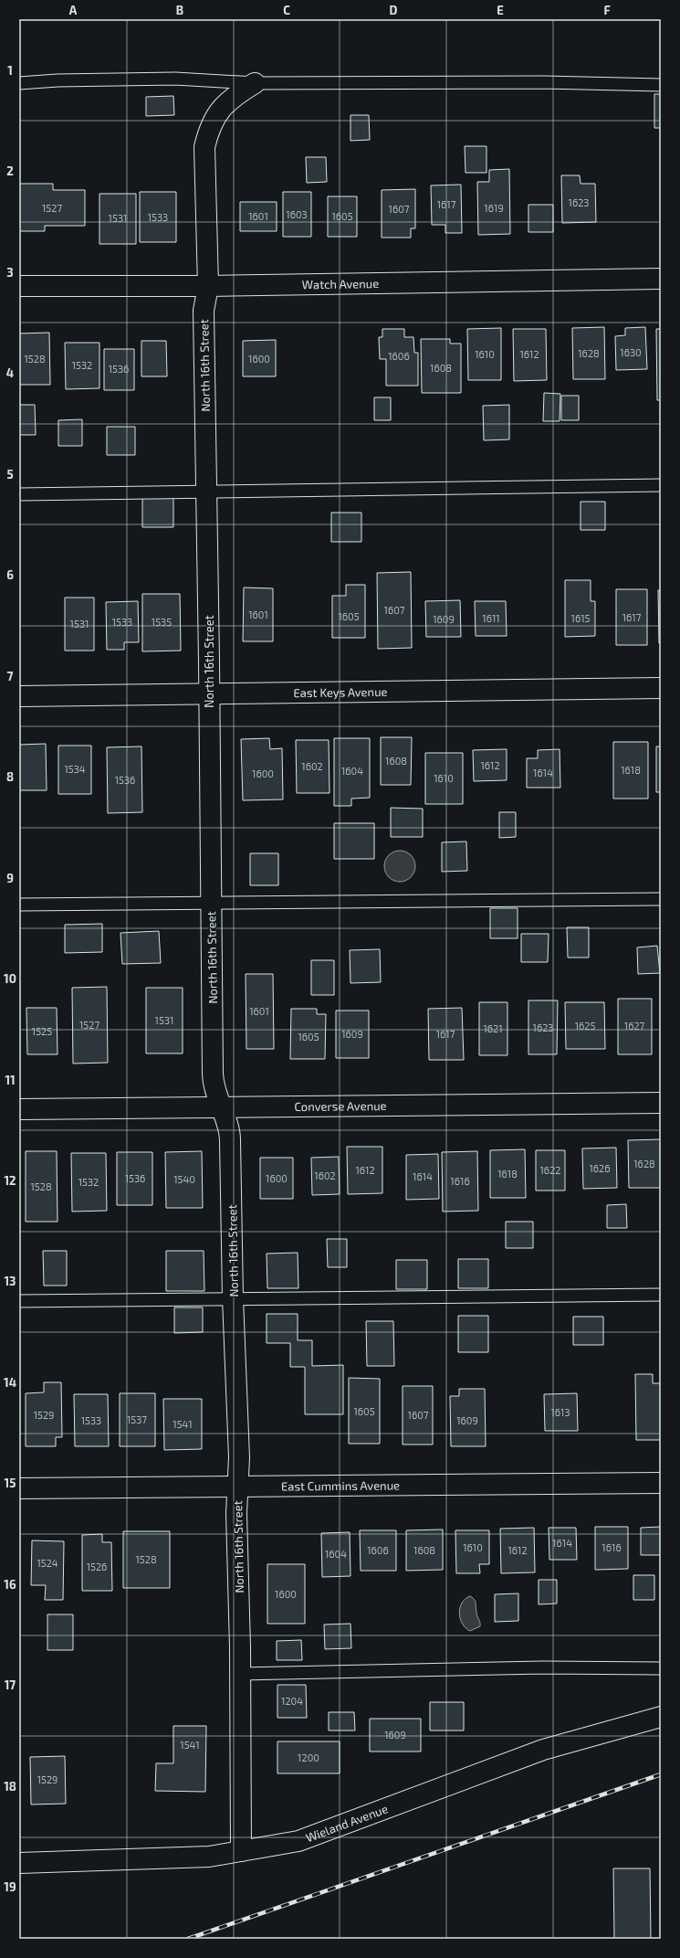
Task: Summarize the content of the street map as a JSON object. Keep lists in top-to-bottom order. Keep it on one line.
{"streets":{"street":["Watch Avenue","North 16th Street","East Keys Avenue","Converse Avenue","East Cummins Avenue","Wieland Avenue"]},"crossings":[["Watch Avenue","North 16th Street"],["North 16th Street","East Keys Avenue"],["North 16th Street","Converse Avenue"],["North 16th Street","East Cummins Avenue"],["North 16th Street","Wieland Avenue"]],"house_numbers":["1623","1617","1527","1619","1607","1603","1601","1605","1533","1531","1630","1628","1610","1612","1606","1528","1600","1532","1608","1536","1607","1601","1605","1617","1611","1615","1609","1533","1535","1531","1608","1612","1602","1534","1618","1604","1614","1600","1610","1536","1601","1531","1527","1625","1627","1623","1621","1525","1609","1617","1605","1628","1626","1612","1622","1618","1602","1614","1536","1600","1540","1616","1532","1528","1605","1613","1529","1607","1537","1533","1609","1541","1614","1610","1616","1606","1608","1612","1604","1528","1524","1526","1600","1204","1609","1541","1200","1529"],"grid":{"columns":["A","B","C","D","E","F"],"rows":["1","2","3","4","5","6","7","8","9","10","11","12","13","14","15","16","17","18","19"]}}
